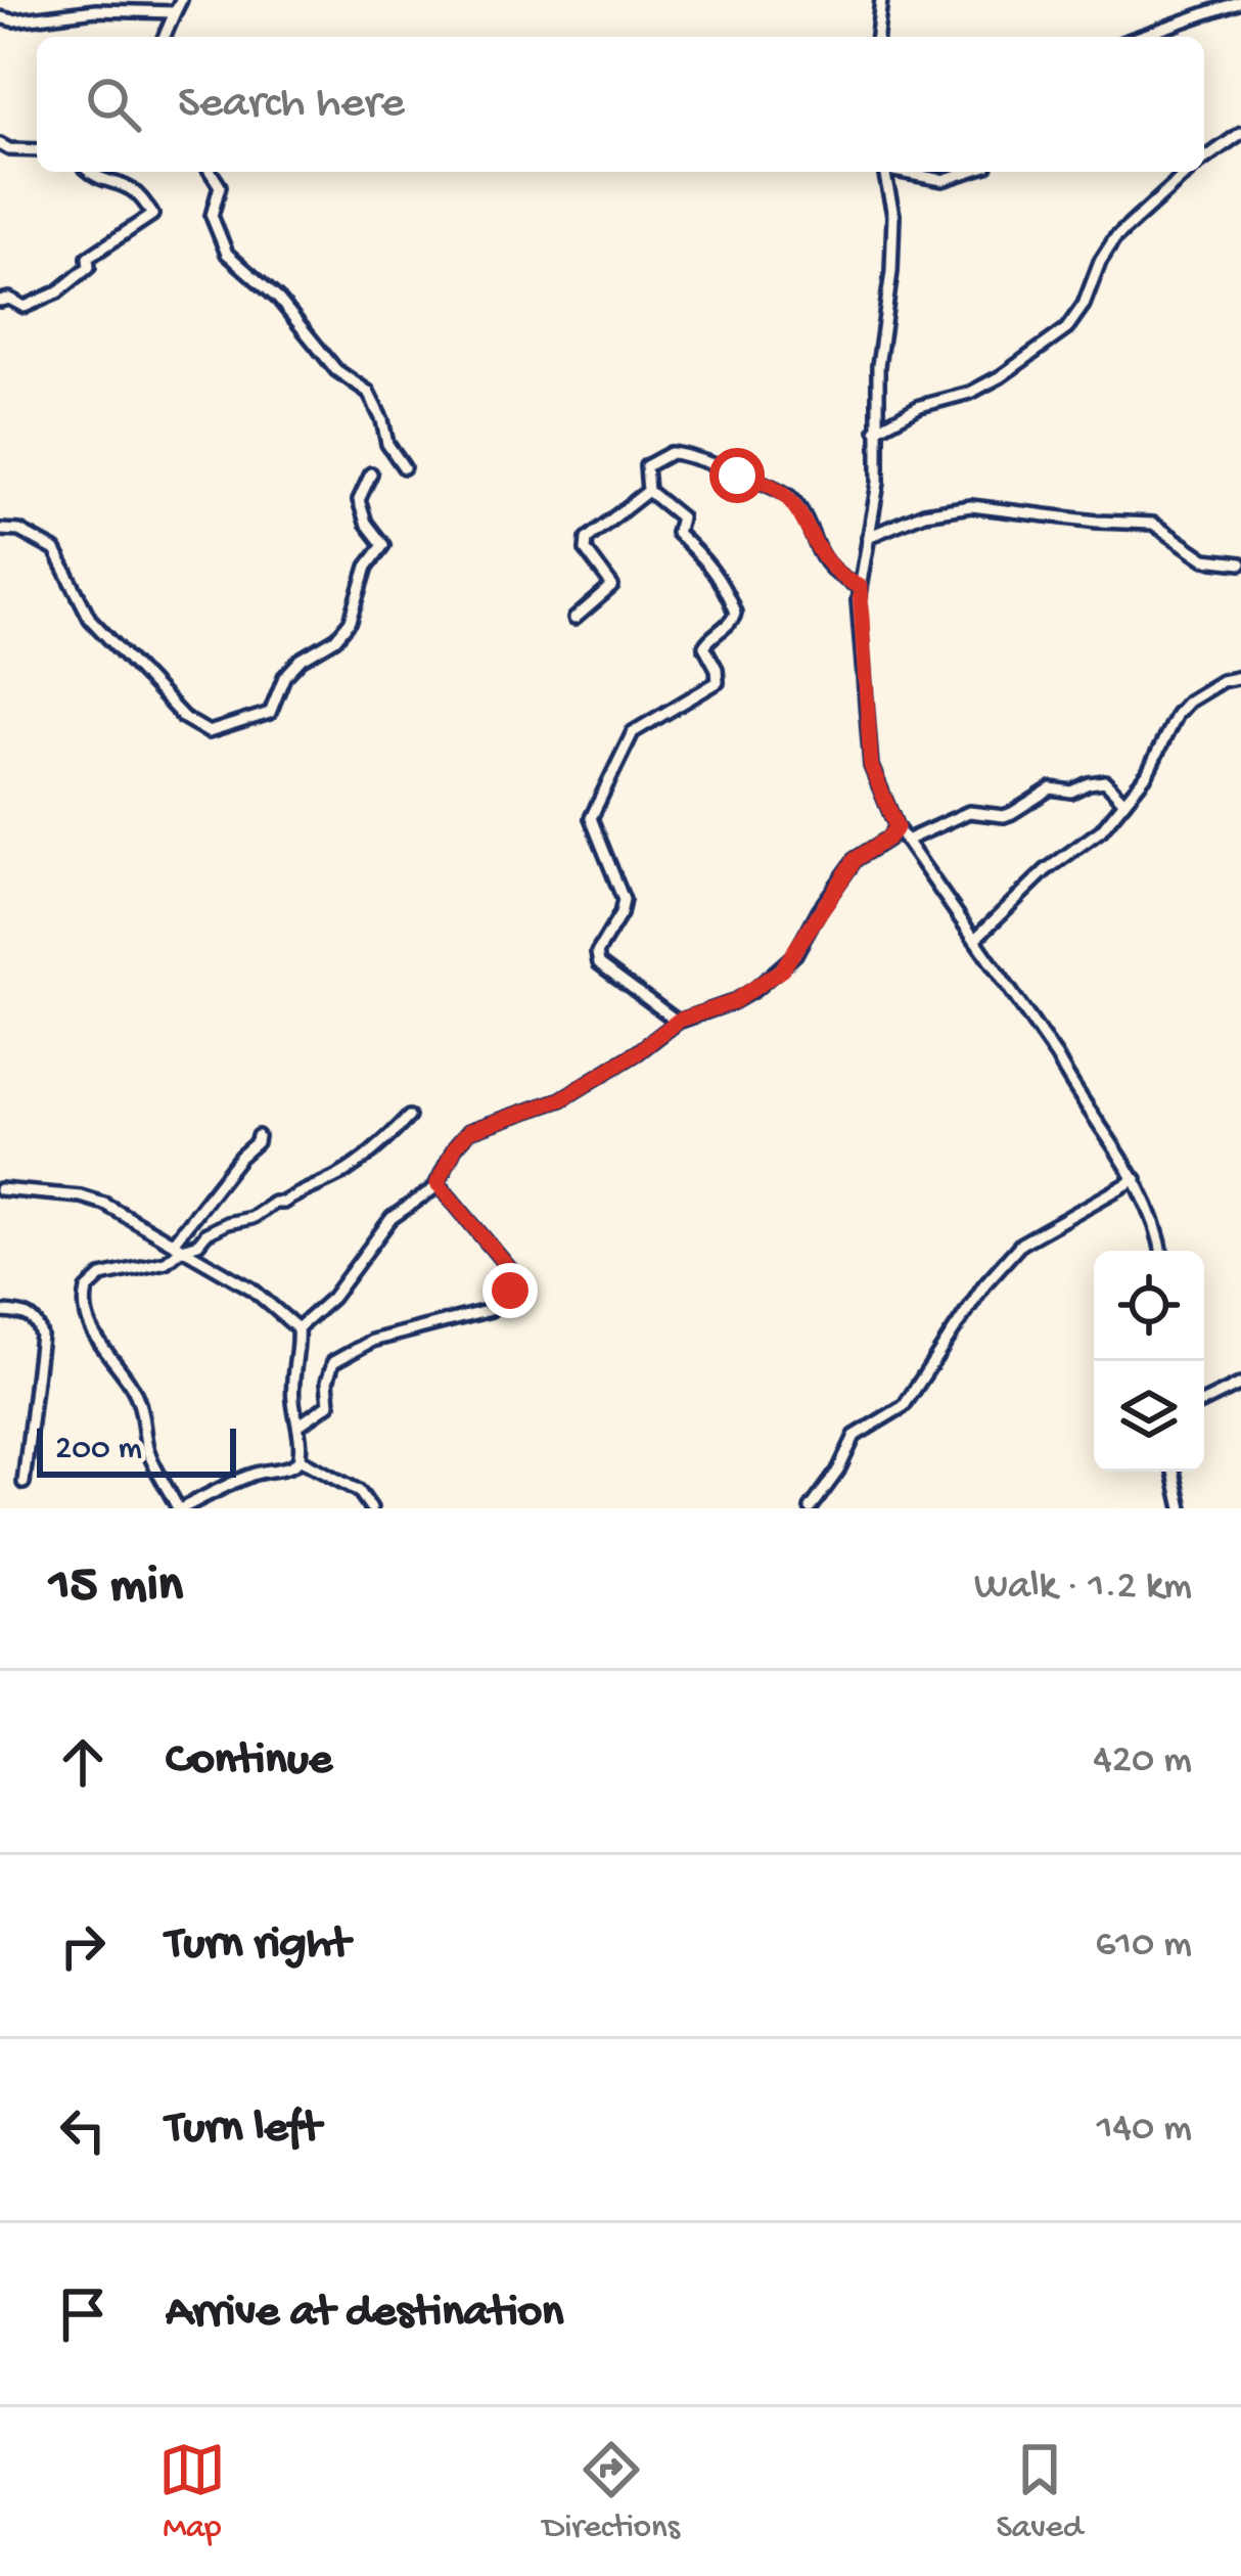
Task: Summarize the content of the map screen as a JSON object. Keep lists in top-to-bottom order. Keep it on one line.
{"scale_bar":"200 m","page":{"search":"Search here","scale":"200 m","heading":["15 min","Walk · 1.2 km"],"list":[["Continue","420 m"],["Turn right","610 m"],["Turn left","140 m"],"Arrive at destination"],"nav":["Map","Directions","Saved"]}}
